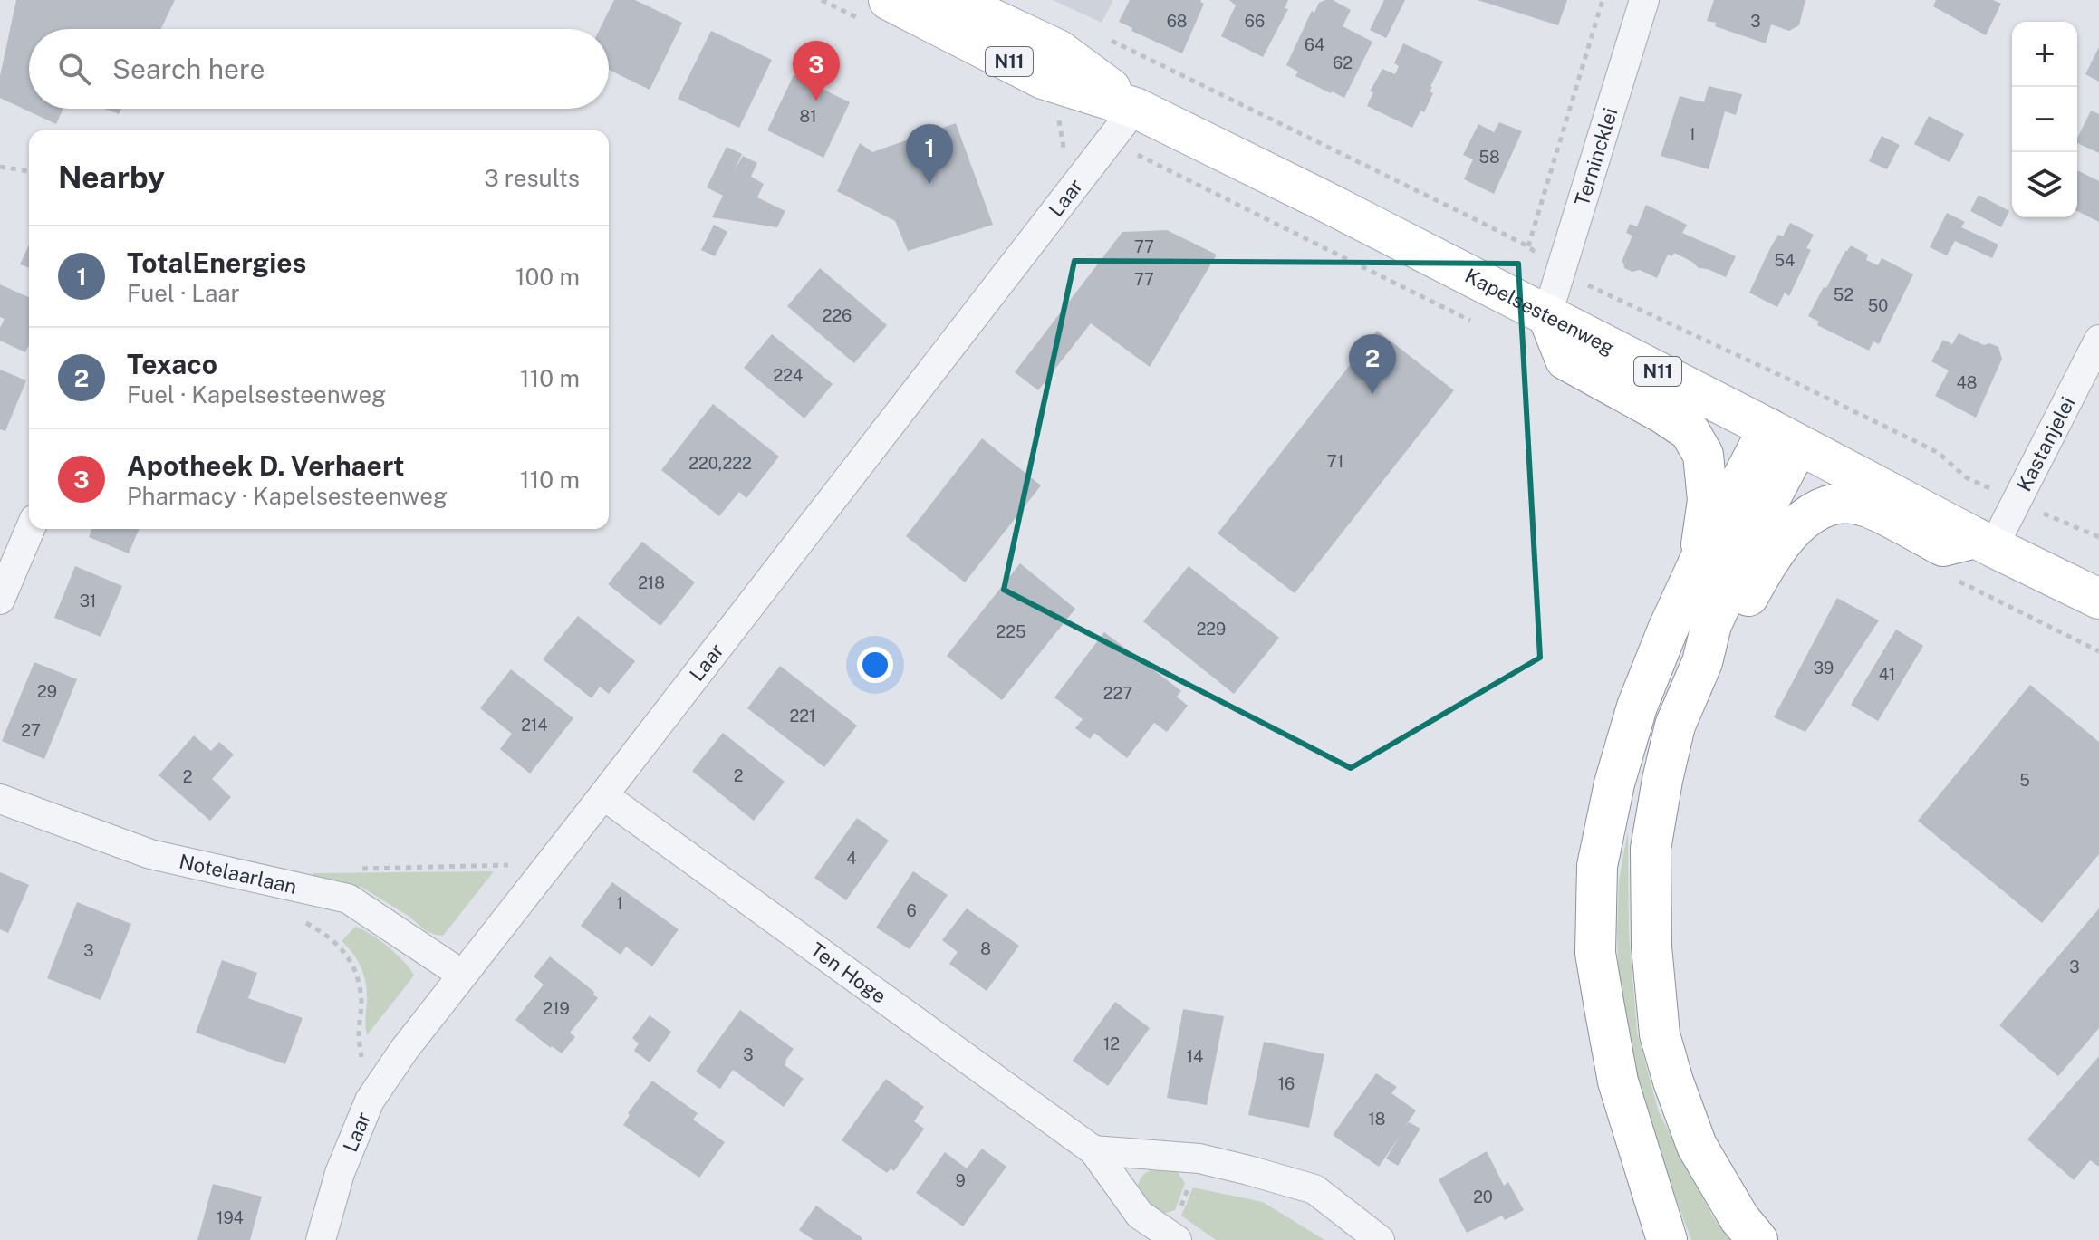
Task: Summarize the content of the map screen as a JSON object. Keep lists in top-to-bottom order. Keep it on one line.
{"streets":{"main road":["N11","Kapelsesteenweg"],"street":["Ternincklei","Laar","Kastanjelei","Notelaarlaan","Ten Hoge"]},"crossings":[["Ternincklei","Kapelsesteenweg"],["Laar","Kapelsesteenweg"],["Laar","Notelaarlaan"],["Laar","Ten Hoge"],["Kapelsesteenweg","Kastanjelei"]],"house_numbers":["68","66","3","64","62","81","1","58","77","54","77","52","50","226","224","48","71","220,222","218","31","229","225","39","41","29","227","221","214","27","2","2","5","4","1","6","8","3","3","219","12","3","14","16","18","9","20","194"],"page":{"map_buttons":["+","−"],"search":"Search here","pins":["3","1","2"],"heading":["Nearby","3 results"],"list":[{"mark":"1","name":"TotalEnergies","note":"Fuel · Laar","value":"100 m"},{"mark":"2","name":"Texaco","note":"Fuel · Kapelsesteenweg","value":"110 m"},{"mark":"3","name":"Apotheek D. Verhaert","note":"Pharmacy · Kapelsesteenweg","value":"110 m"}]}}
